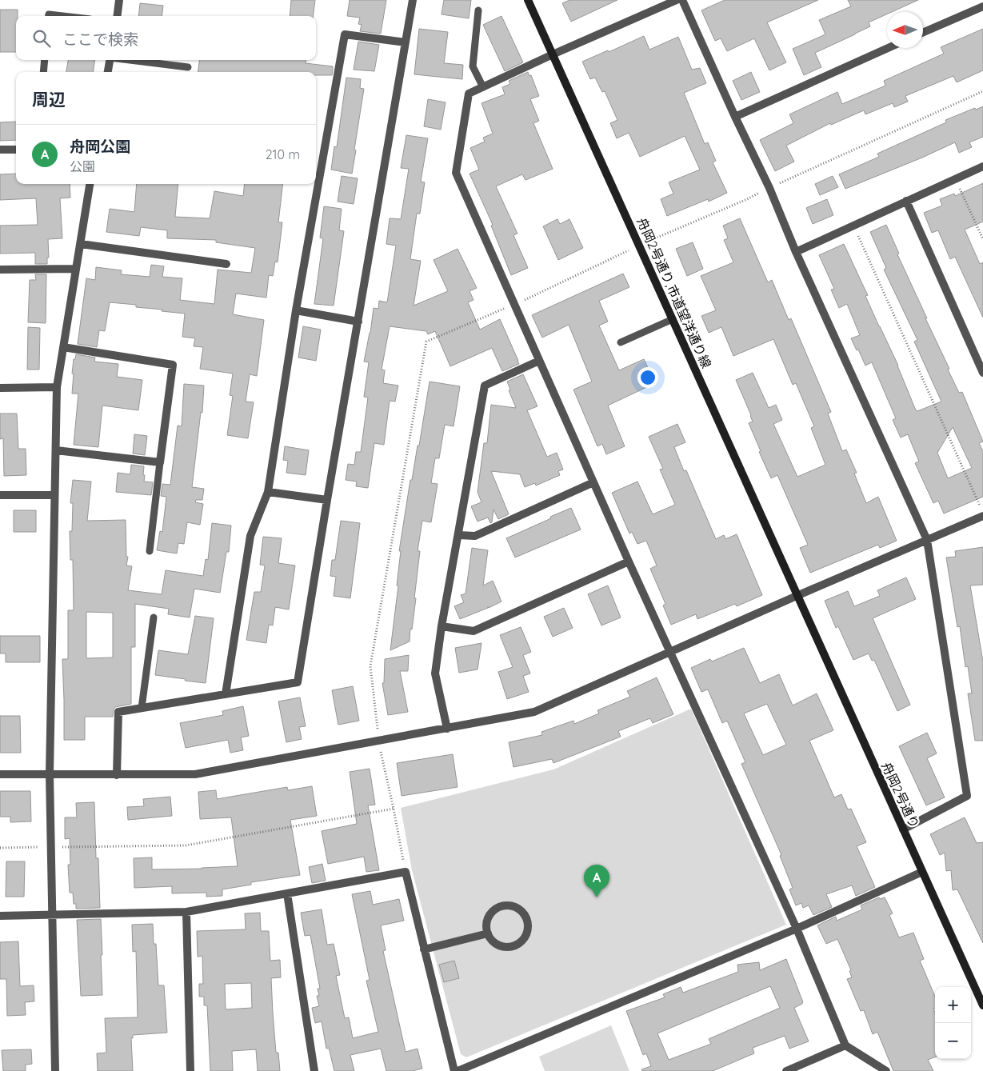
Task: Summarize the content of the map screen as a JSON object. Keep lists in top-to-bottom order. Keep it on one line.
{"streets":{"street":["舟岡2号通り,市道望洋通り線","舟岡2号通り"]},"crossings":[["舟岡2号通り,市道望洋通り線","舟岡2号通り"]],"north":"left","page":{"search":"ここで検索","heading":"周辺","list":[{"mark":"A","name":"舟岡公園","note":"公園","value":"210 m"}],"pins":"A","map_buttons":["+","−"]}}
